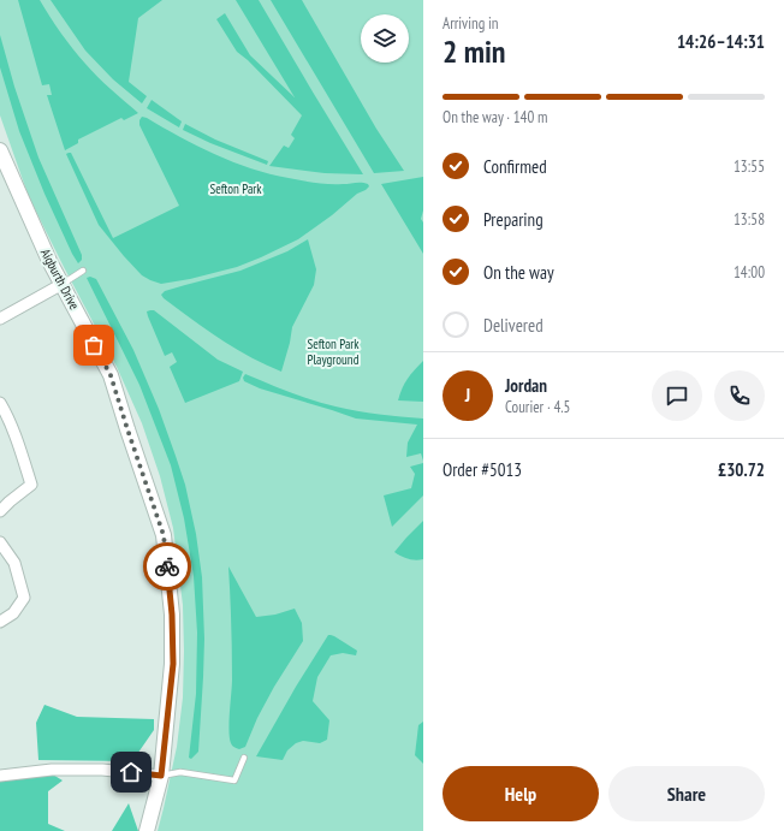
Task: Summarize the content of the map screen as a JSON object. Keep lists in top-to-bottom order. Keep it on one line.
{"streets":{"street":["Aigburth Drive"]},"parks":["Sefton Park","Sefton Park Playground"],"page":{"heading":["2 min","Arriving in","14:26–14:31"],"panel":["Jordan","Courier · 4.5","Order #5013","£30.72"],"bar":"On the way · 140 m","list":[["Confirmed","13:55"],["Preparing","13:58"],["On the way","14:00"],"Delivered"],"round":"J","buttons":["Help","Share"]}}
